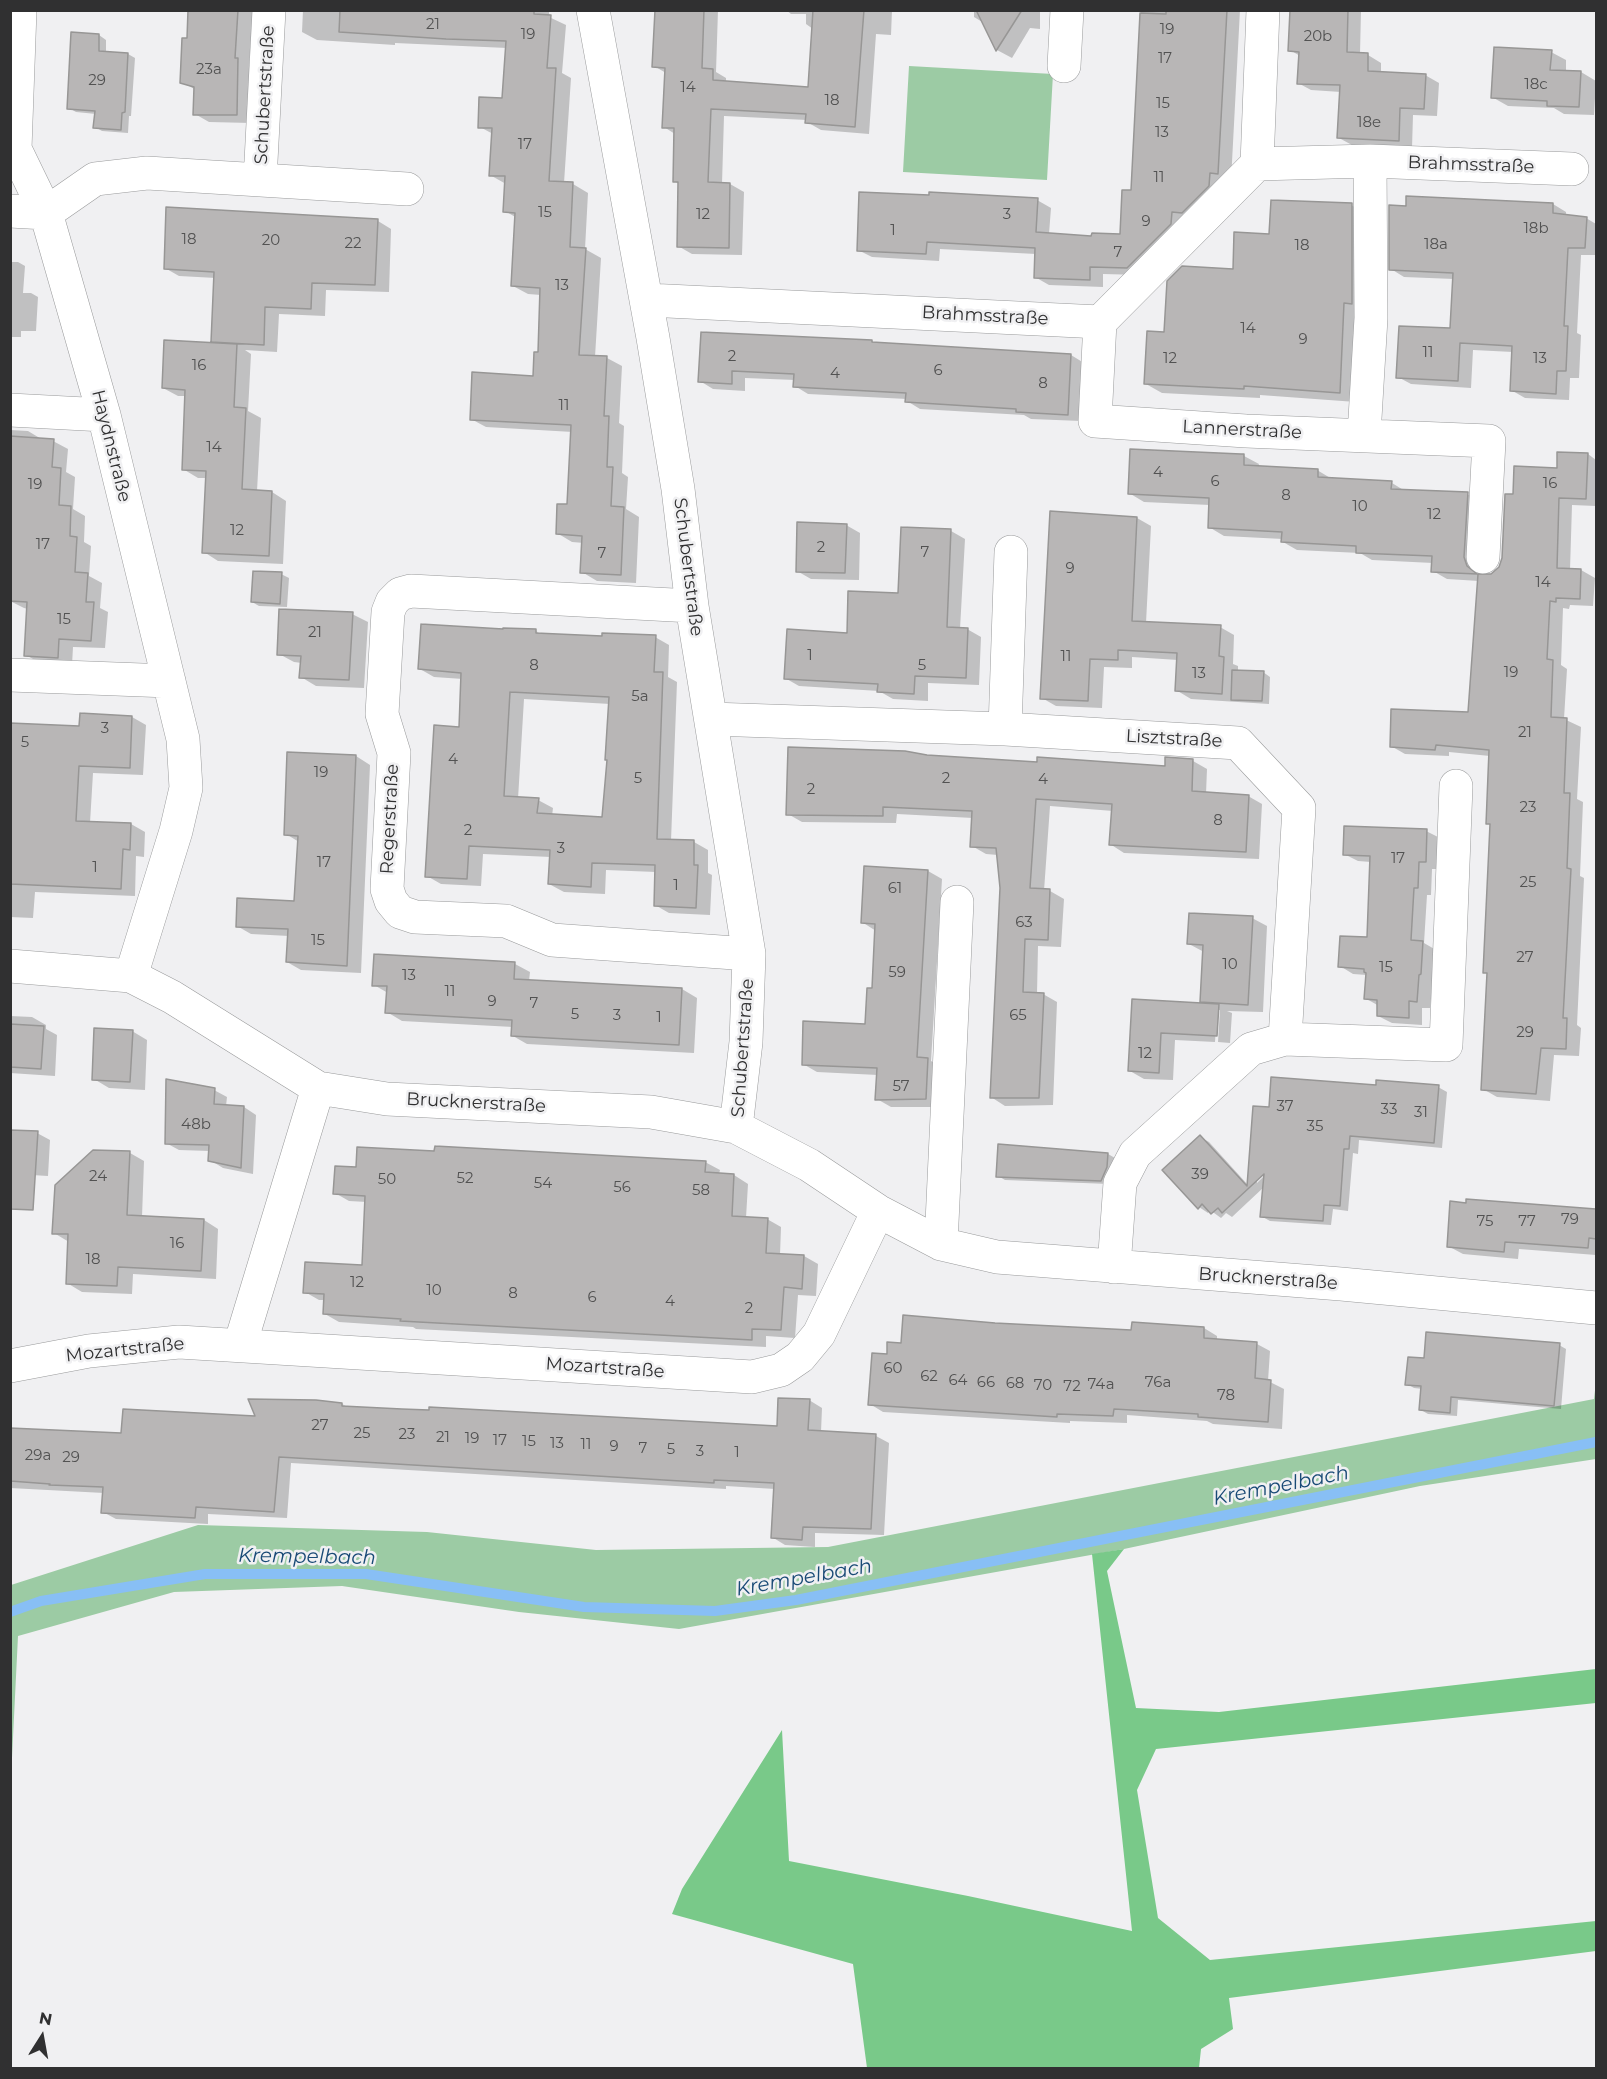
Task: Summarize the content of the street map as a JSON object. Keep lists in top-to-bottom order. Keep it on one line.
{"streets":{"street":["Schubertstraße","Brahmsstraße","Lannerstraße","Haydnstraße","Lisztstraße","Regerstraße","Brucknerstraße","Mozartstraße"]},"crossings":[["Schubertstraße","Brahmsstraße"],["Schubertstraße","Lisztstraße"],["Schubertstraße","Regerstraße"],["Schubertstraße","Brucknerstraße"],["Brahmsstraße","Lannerstraße"],["Haydnstraße","Brucknerstraße"],["Brucknerstraße","Mozartstraße"]],"water":["Krempelbach"],"house_numbers":["21","19","19","20b","17","23a","29","18c","14","18","15","18e","13","17","11","15","12","3","9","18b","1","18","20","22","18a","18","7","13","14","9","11","2","12","13","16","6","4","8","11","14","4","6","16","19","8","10","12","12","17","2","7","7","9","14","15","21","1","11","8","5","19","13","5a","3","21","5","4","19","5","2","4","2","23","8","2","3","17","17","1","25","1","61","63","15","27","10","15","59","13","11","9","7","5","3","65","1","29","12","57","37","33","31","48b","35","39","24","52","50","54","56","58","79","75","77","16","18","12","10","8","6","4","2","60","62","64","66","76a","68","74a","70","72","78","27","25","23","21","19","17","15","13","11","9","7","5","3","1","29a","29"],"north":"top"}
